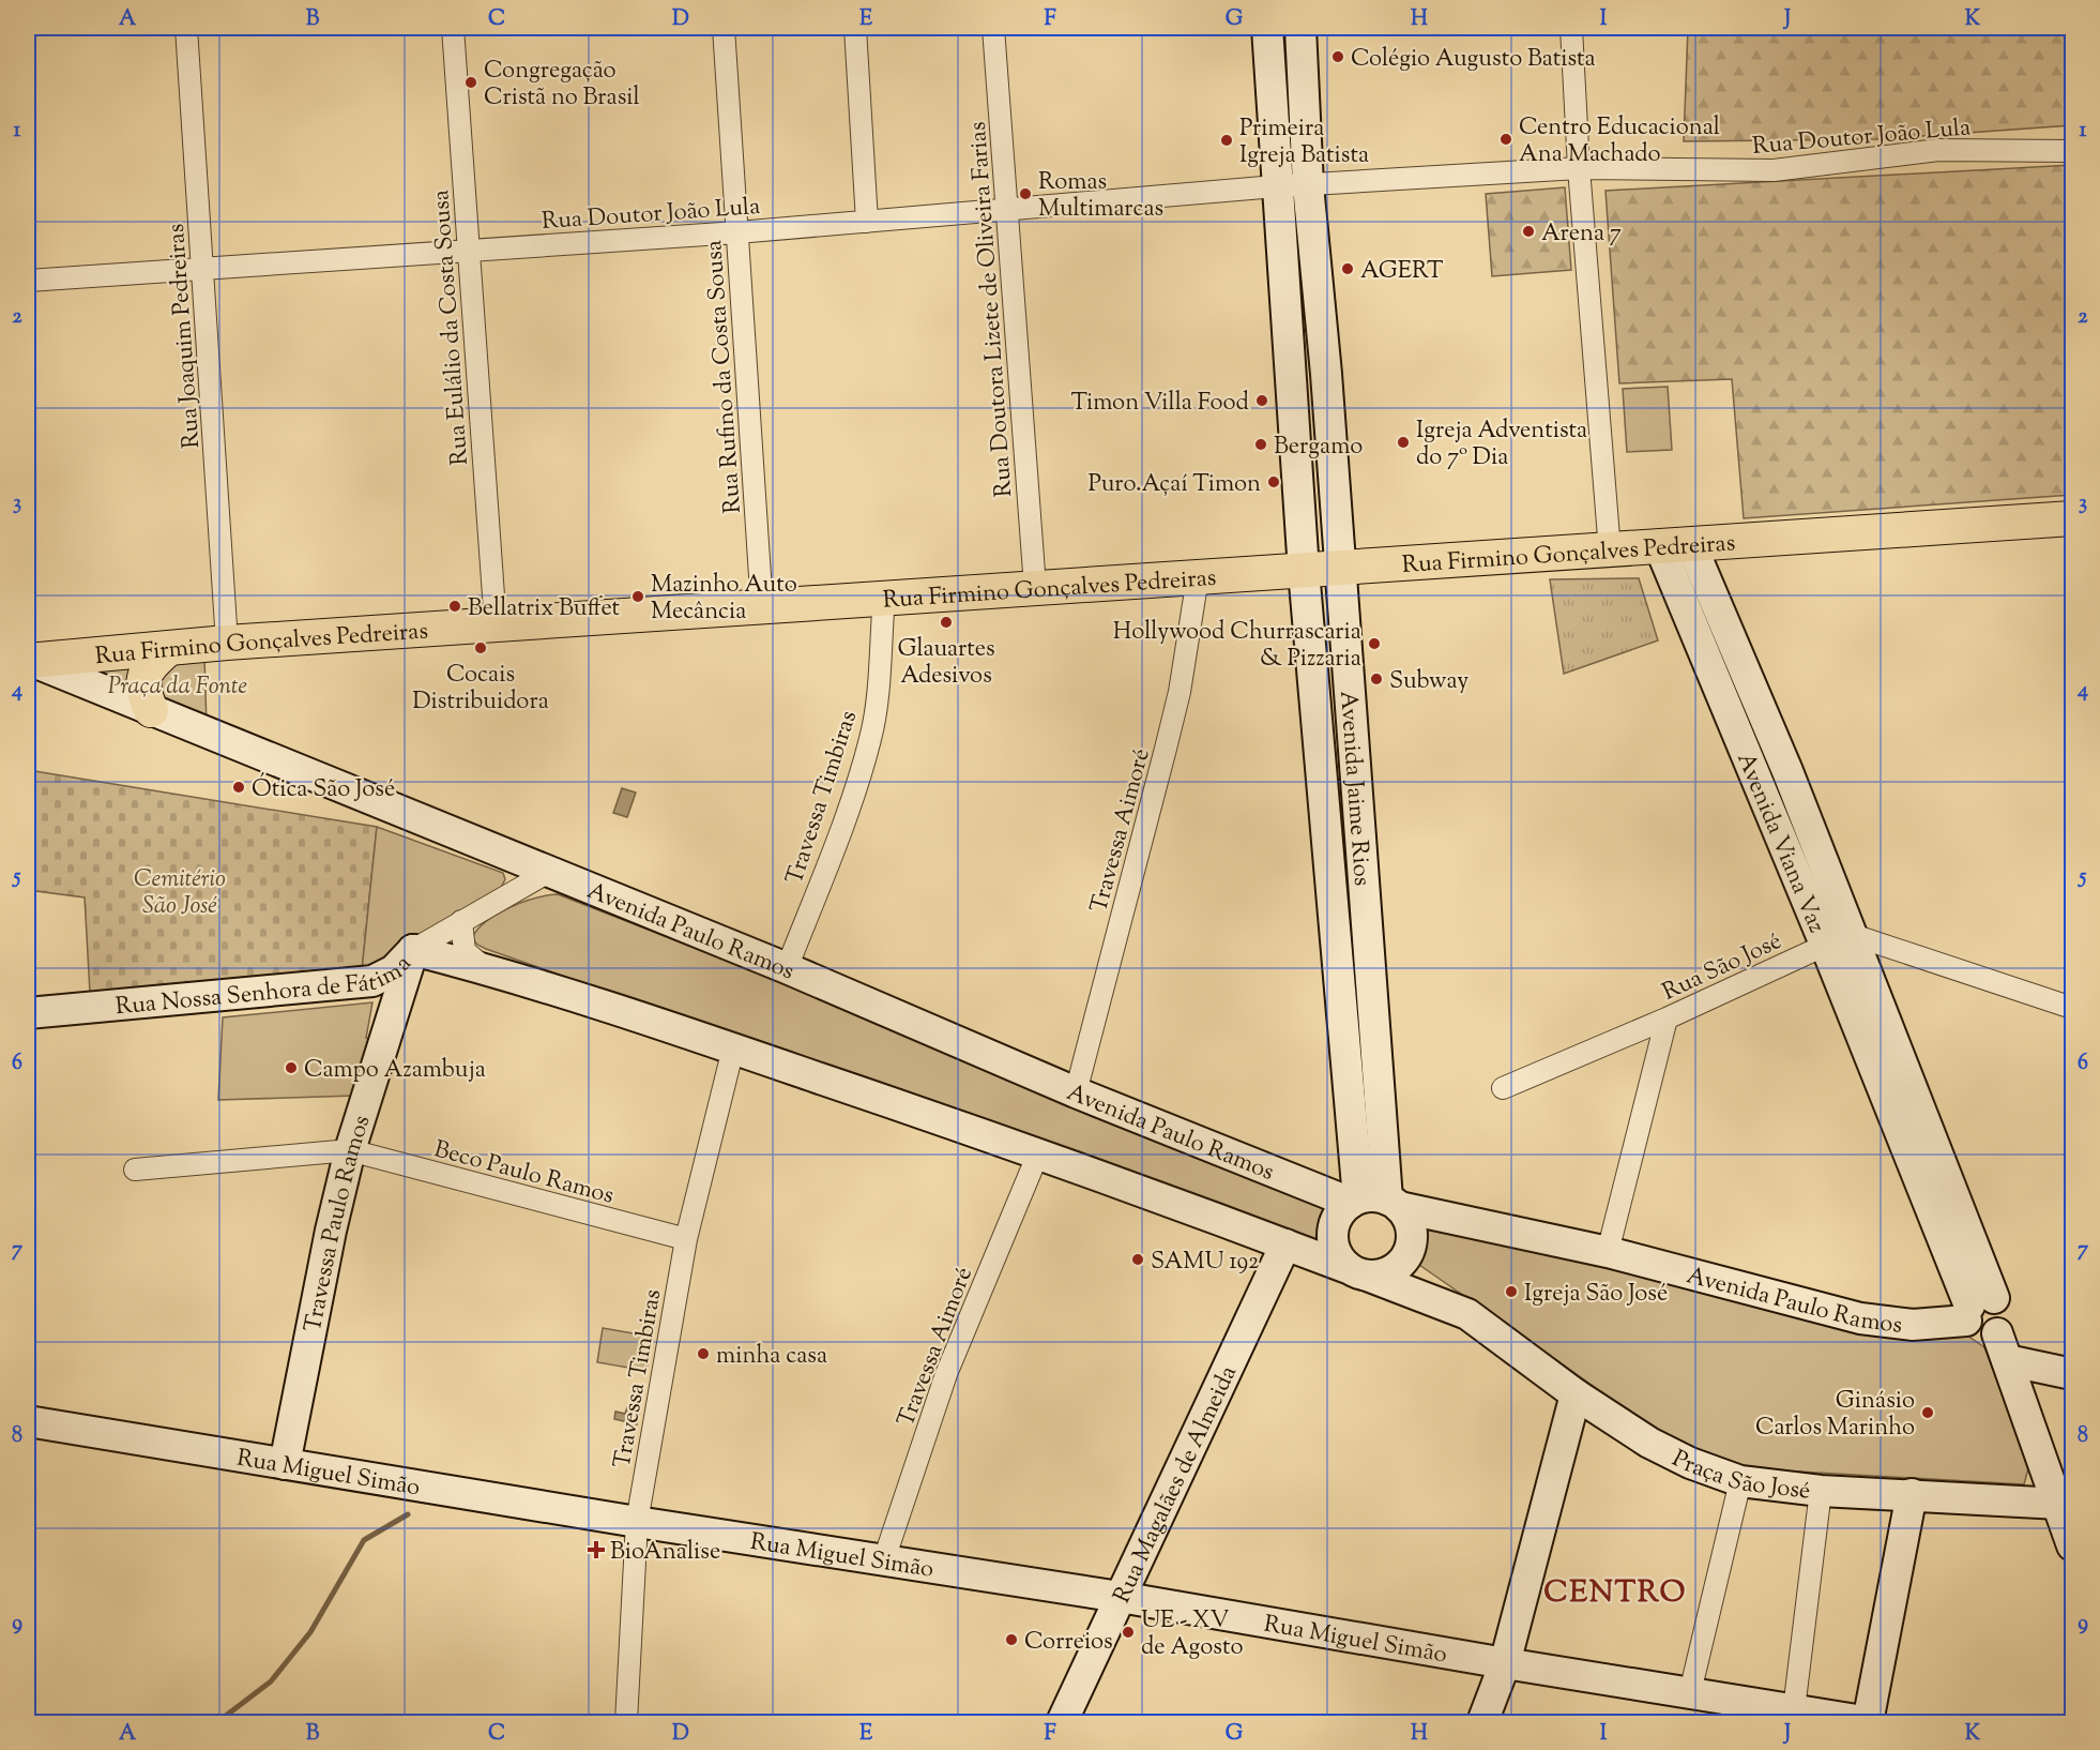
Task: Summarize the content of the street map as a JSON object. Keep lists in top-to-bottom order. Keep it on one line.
{"streets":{"main road":["Rua Firmino Gonçalves Pedreiras"],"street":["Rua Doutor João Lula","Rua Doutora Lizete de Oliveira Farias","Rua Eulálio da Costa Sousa","Rua Joaquim Pedreiras","Rua Rufino da Costa Sousa","Avenida Jaime Rios","Travessa Timbiras","Travessa Aimoré","Avenida Viana Vaz","Avenida Paulo Ramos","Rua São José","Rua Nossa Senhora de Fátima","Beco Paulo Ramos","Travessa Paulo Ramos","Praça São José","Rua Miguel Simão","Rua Magalães de Almeida"]},"crossings":[["Rua Doutor João Lula","Rua Doutora Lizete de Oliveira Farias"],["Rua Doutor João Lula","Rua Eulálio da Costa Sousa"],["Rua Doutor João Lula","Rua Joaquim Pedreiras"],["Rua Doutor João Lula","Rua Rufino da Costa Sousa"],["Rua Doutor João Lula","Avenida Jaime Rios"],["Rua Doutora Lizete de Oliveira Farias","Rua Firmino Gonçalves Pedreiras"],["Rua Eulálio da Costa Sousa","Rua Firmino Gonçalves Pedreiras"],["Rua Joaquim Pedreiras","Rua Firmino Gonçalves Pedreiras"],["Rua Rufino da Costa Sousa","Rua Firmino Gonçalves Pedreiras"],["Rua Firmino Gonçalves Pedreiras","Avenida Jaime Rios"],["Rua Firmino Gonçalves Pedreiras","Travessa Timbiras"],["Rua Firmino Gonçalves Pedreiras","Travessa Aimoré"],["Rua Firmino Gonçalves Pedreiras","Avenida Viana Vaz"],["Rua Firmino Gonçalves Pedreiras","Avenida Paulo Ramos"],["Avenida Jaime Rios","Avenida Paulo Ramos"],["Avenida Jaime Rios","Praça São José"],["Travessa Timbiras","Avenida Paulo Ramos"],["Travessa Timbiras","Beco Paulo Ramos"],["Travessa Timbiras","Rua Miguel Simão"],["Travessa Aimoré","Avenida Paulo Ramos"],["Travessa Aimoré","Rua Miguel Simão"],["Avenida Viana Vaz","Avenida Paulo Ramos"],["Avenida Viana Vaz","Rua São José"],["Avenida Paulo Ramos","Rua Nossa Senhora de Fátima"],["Avenida Paulo Ramos","Praça São José"],["Rua Nossa Senhora de Fátima","Travessa Paulo Ramos"],["Beco Paulo Ramos","Travessa Paulo Ramos"],["Travessa Paulo Ramos","Rua Miguel Simão"],["Rua Miguel Simão","Rua Magalães de Almeida"]],"districts":["CENTRO"],"parks":["Praça da Fonte","Cemitério São José"],"places":{"other":["Colégio Augusto Batista","Congregação Cristã no Brasil","Centro Educacional Ana Machado","Primeira Igreja Batista","Romas Multimarcas","Arena 7","AGERT","Timon Villa Food","Igreja Adventista do 7º Dia","Bergamo","Puro.Açaí Timon","Mazinho Auto Mecância","Bellatrix Buffet","Glauartes Adesivos","Hollywood Churrascaria & Pizzaria","Cocais Distribuidora","Subway","Ótica São José","Campo Azambuja","SAMU 192","Igreja São José","minha casa","Ginásio Carlos Marinho","UE - XV de Agosto","Correios"],"health":["BioAnalise"]},"grid":{"columns":["A","B","C","D","E","F","G","H","I","J","K"],"rows":["1","2","3","4","5","6","7","8","9"]}}
